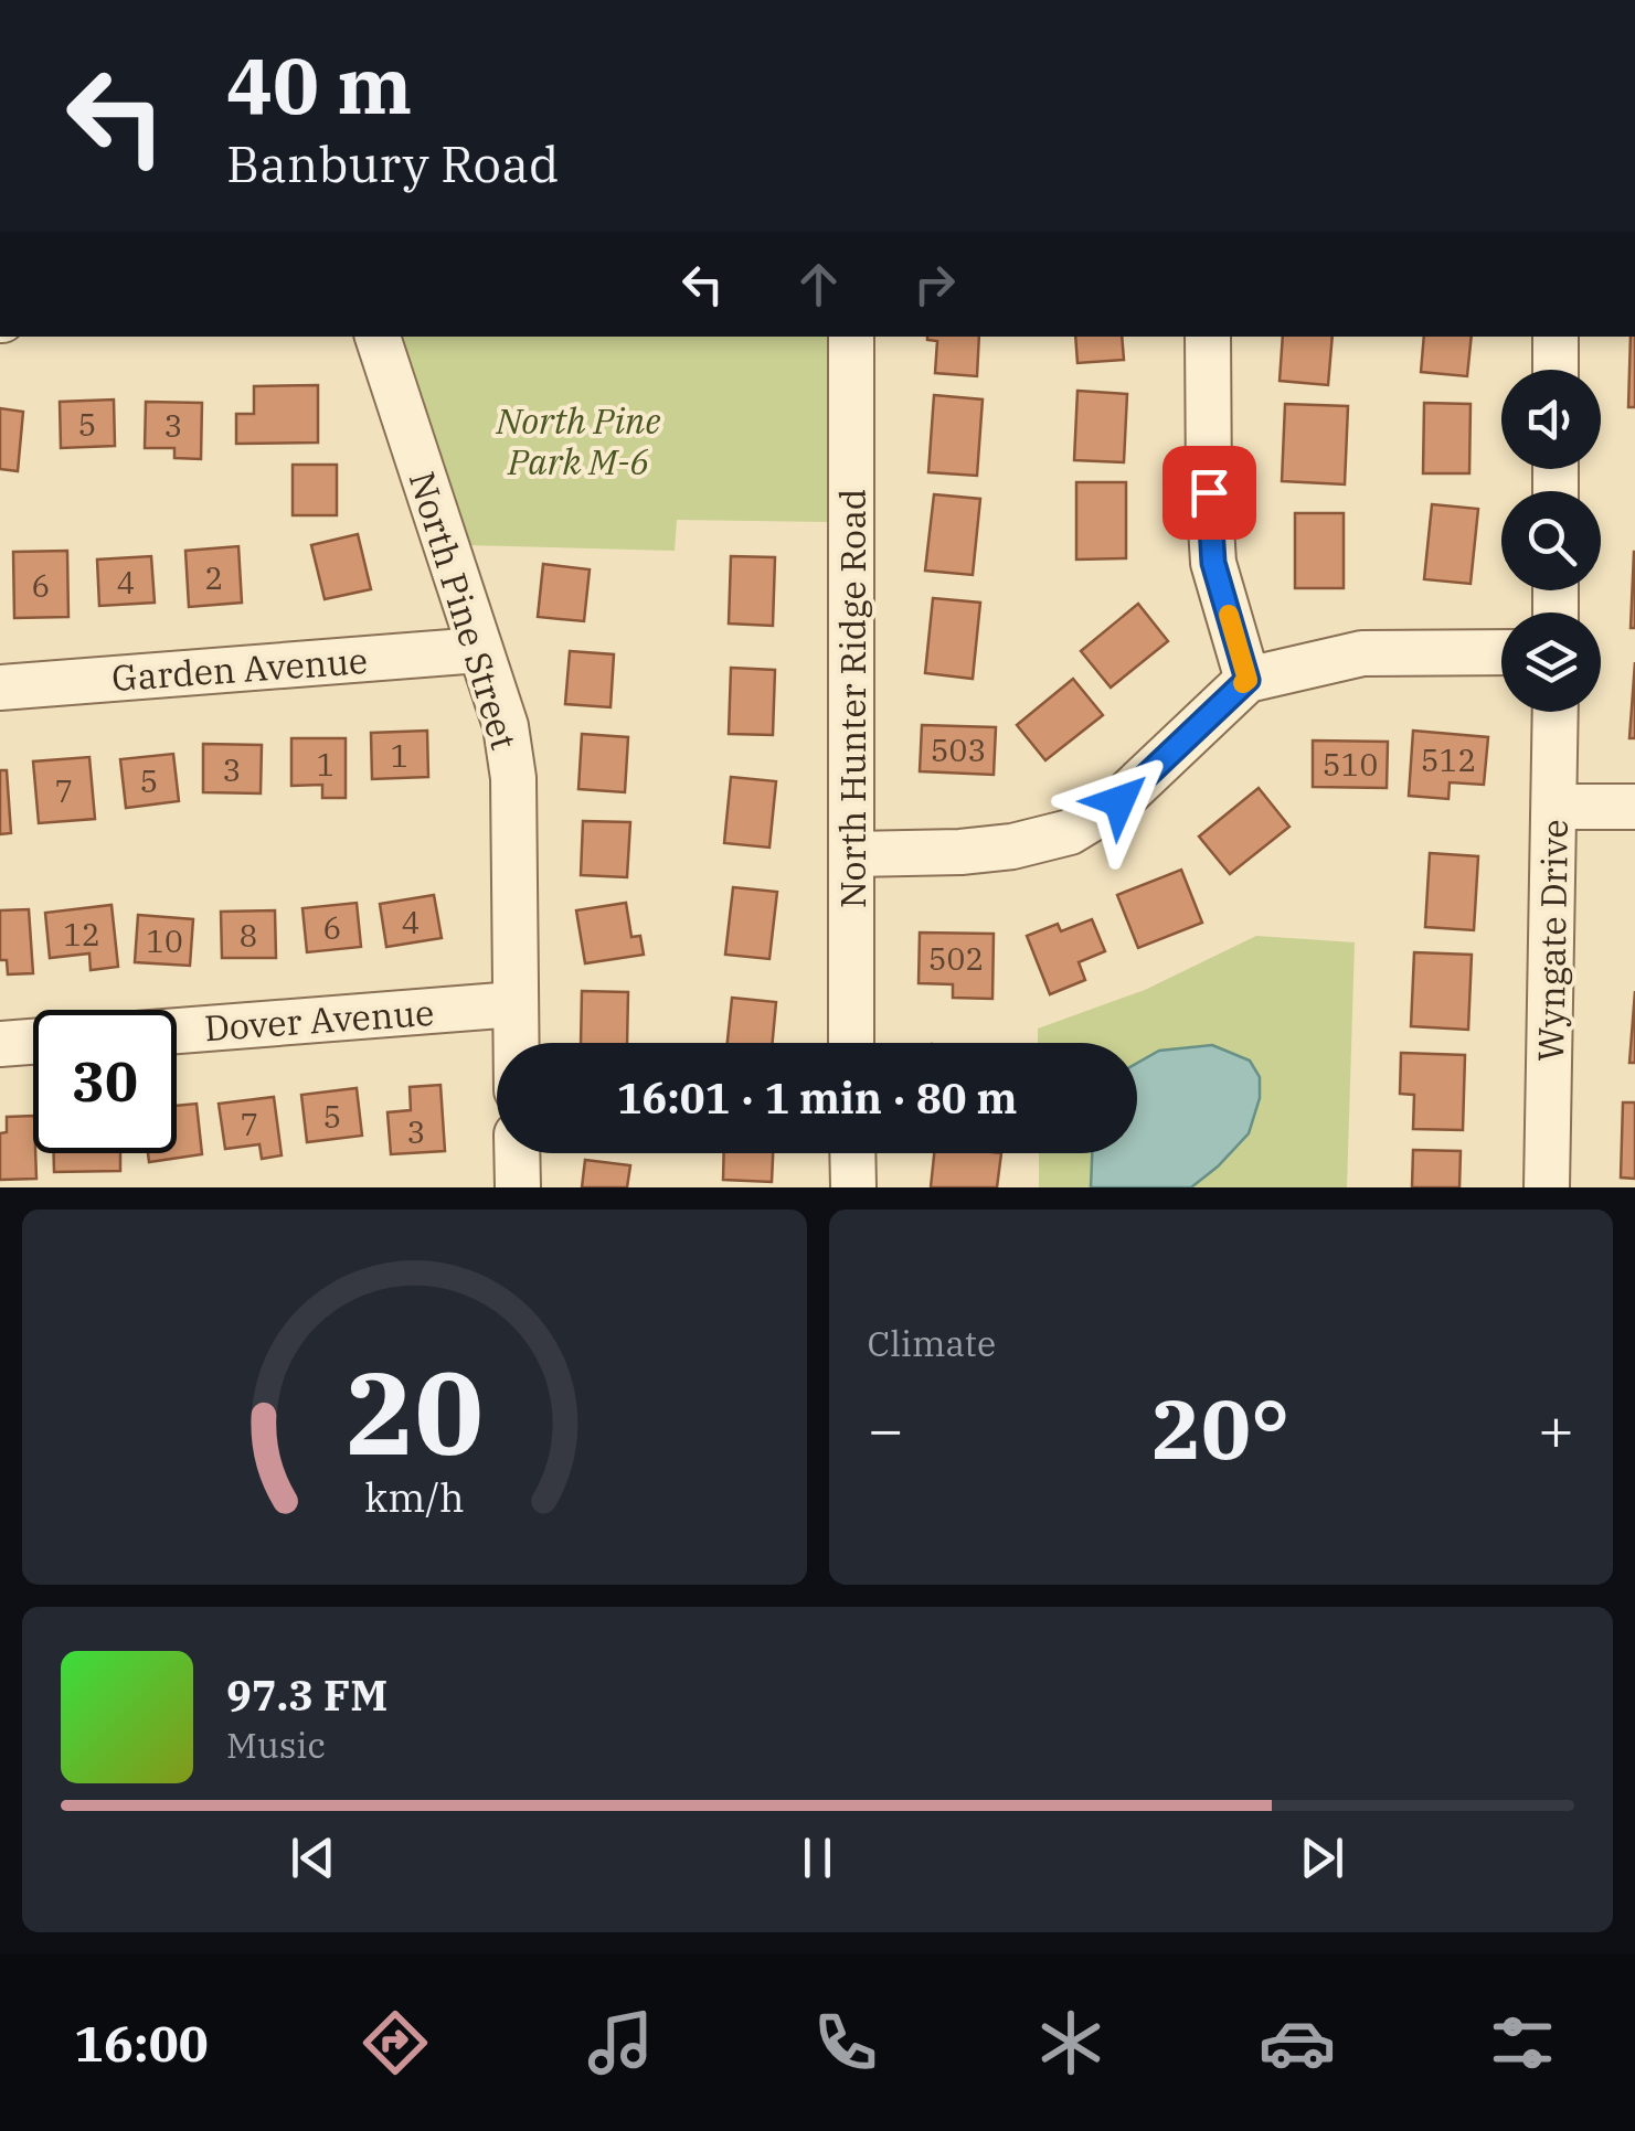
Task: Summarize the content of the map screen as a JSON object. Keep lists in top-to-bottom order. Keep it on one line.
{"streets":{"street":["North Pine Street","Garden Avenue","North Hunter Ridge Road","Wyngate Drive","Dover Avenue"]},"crossings":[["North Pine Street","Garden Avenue"],["North Pine Street","Dover Avenue"]],"parks":["North Pine Park M-6"],"house_numbers":["5","3","2","4","6","503","1","512","1","510","3","5","7","4","6","12","8","10","502","5","7","3"],"page":{"turn":["40 m","Banbury Road"],"limit":"30","trip":"16:01 · 1 min · 80 m","tile":"Climate","heat":["−","20°","+"],"song":["97.3 FM","Music"],"tabs":"16:00","gauge":["20","km/h"]}}
